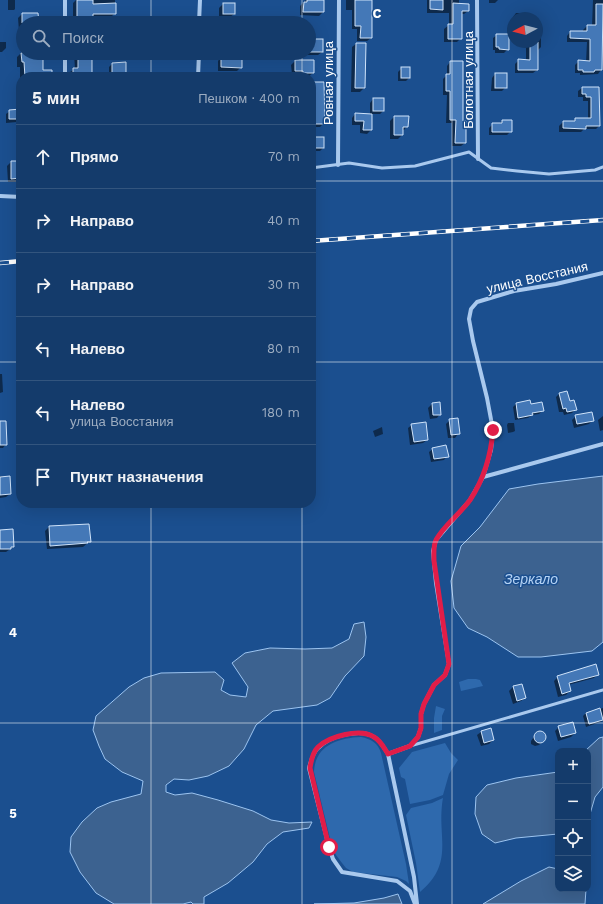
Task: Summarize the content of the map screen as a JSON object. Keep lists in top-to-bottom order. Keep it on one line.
{"streets":{"street":["Болотная улица","Ровная улица","улица Восстания"]},"water":["Зеркало"],"north":"left","page":{"search":"Поиск","heading":["5 мин","Пешком · 400 m"],"list":[["Прямо","70 m"],["Направо","40 m"],["Направо","30 m"],["Налево","80 m"],["Налево","улица Восстания","180 m"],"Пункт назначения"],"map_buttons":["+","−"]},"grid":{"columns":["C"],"rows":["4","5"]}}
